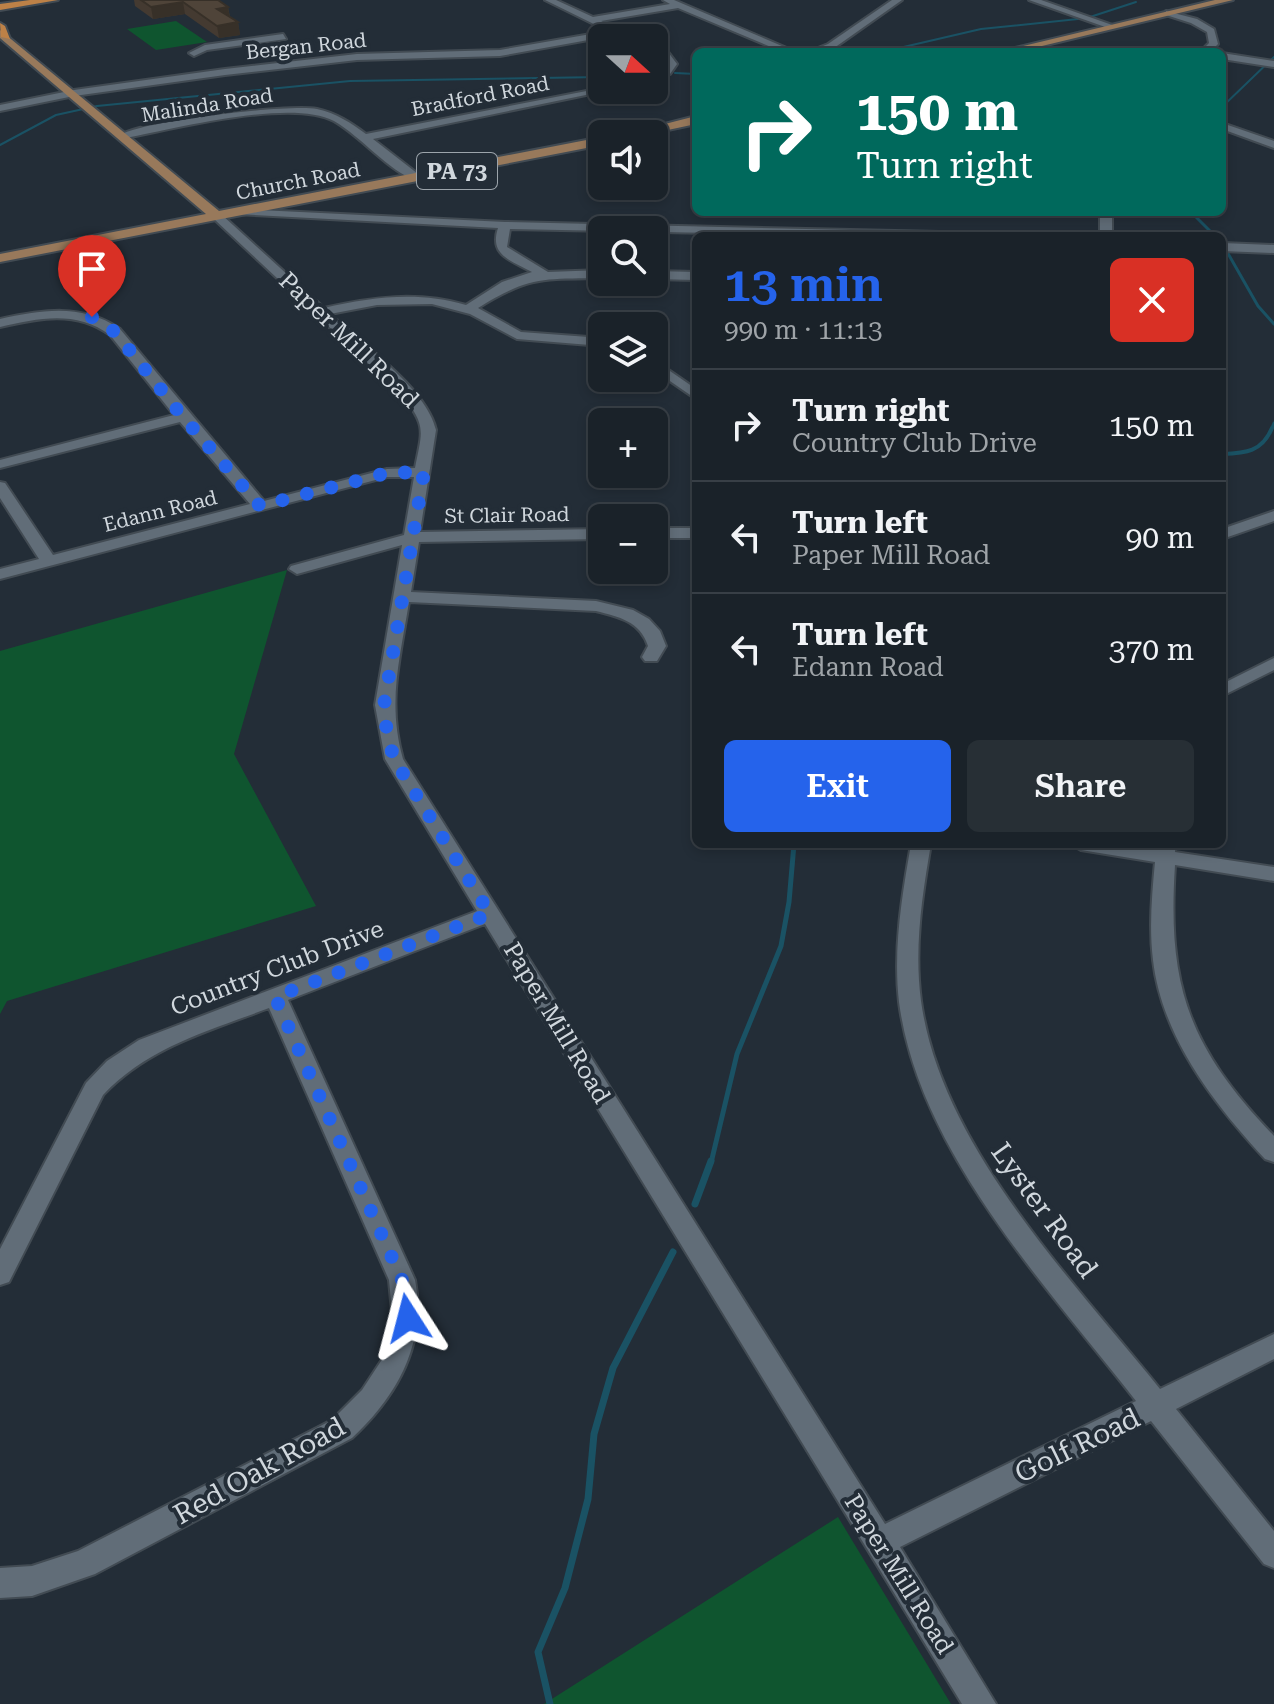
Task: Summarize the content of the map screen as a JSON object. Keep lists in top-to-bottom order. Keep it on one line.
{"streets":{"main road":["PA 73","Church Road","Paper Mill Road"],"street":["Bergan Road","Bradford Road","Malinda Road","Edann Road","St Clair Road","Country Club Drive","Lyster Road","Golf Road","Red Oak Road"]},"crossings":[["Bergan Road","Paper Mill Road"],["Bradford Road","Malinda Road"],["Malinda Road","Church Road"],["Malinda Road","Paper Mill Road"],["Church Road","Paper Mill Road"],["Paper Mill Road","Edann Road"],["Paper Mill Road","St Clair Road"],["Paper Mill Road","Country Club Drive"],["Paper Mill Road","Golf Road"],["Country Club Drive","Red Oak Road"],["Lyster Road","Golf Road"]],"north":"right","page":{"map_buttons":["+","−"],"turn":["150 m","Turn right"],"heading":["13 min","990 m · 11:13"],"list":[{"name":"Turn right","note":"Country Club Drive","value":"150 m"},{"name":"Turn left","note":"Paper Mill Road","value":"90 m"},{"name":"Turn left","note":"Edann Road","value":"370 m"}],"buttons":["Exit","Share"]}}
